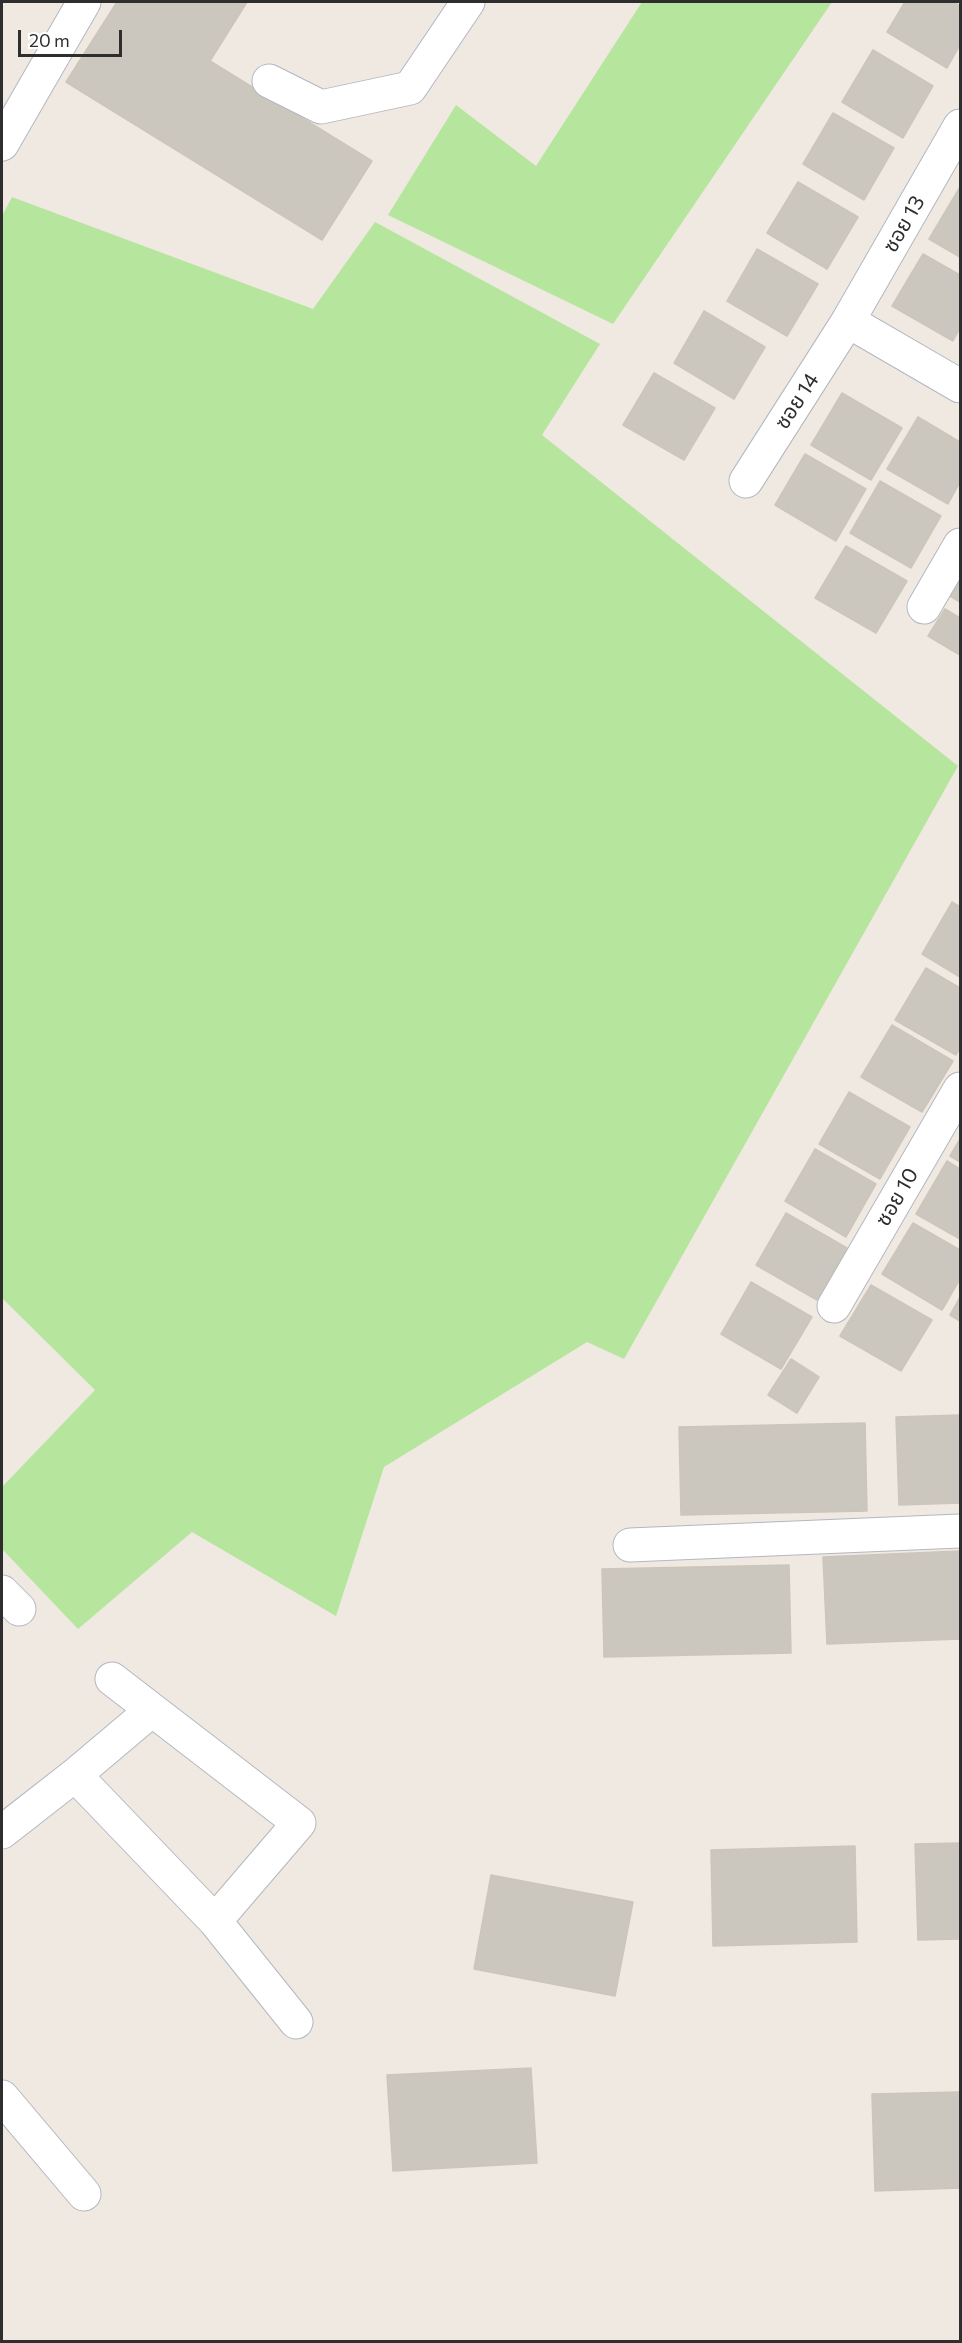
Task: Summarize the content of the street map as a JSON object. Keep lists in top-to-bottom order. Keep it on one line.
{"streets":{"street":["ซอย 13","ซอย 14","ซอย 10"]},"crossings":[["ซอย 13","ซอย 14"]],"scale_bar":"20 m"}
